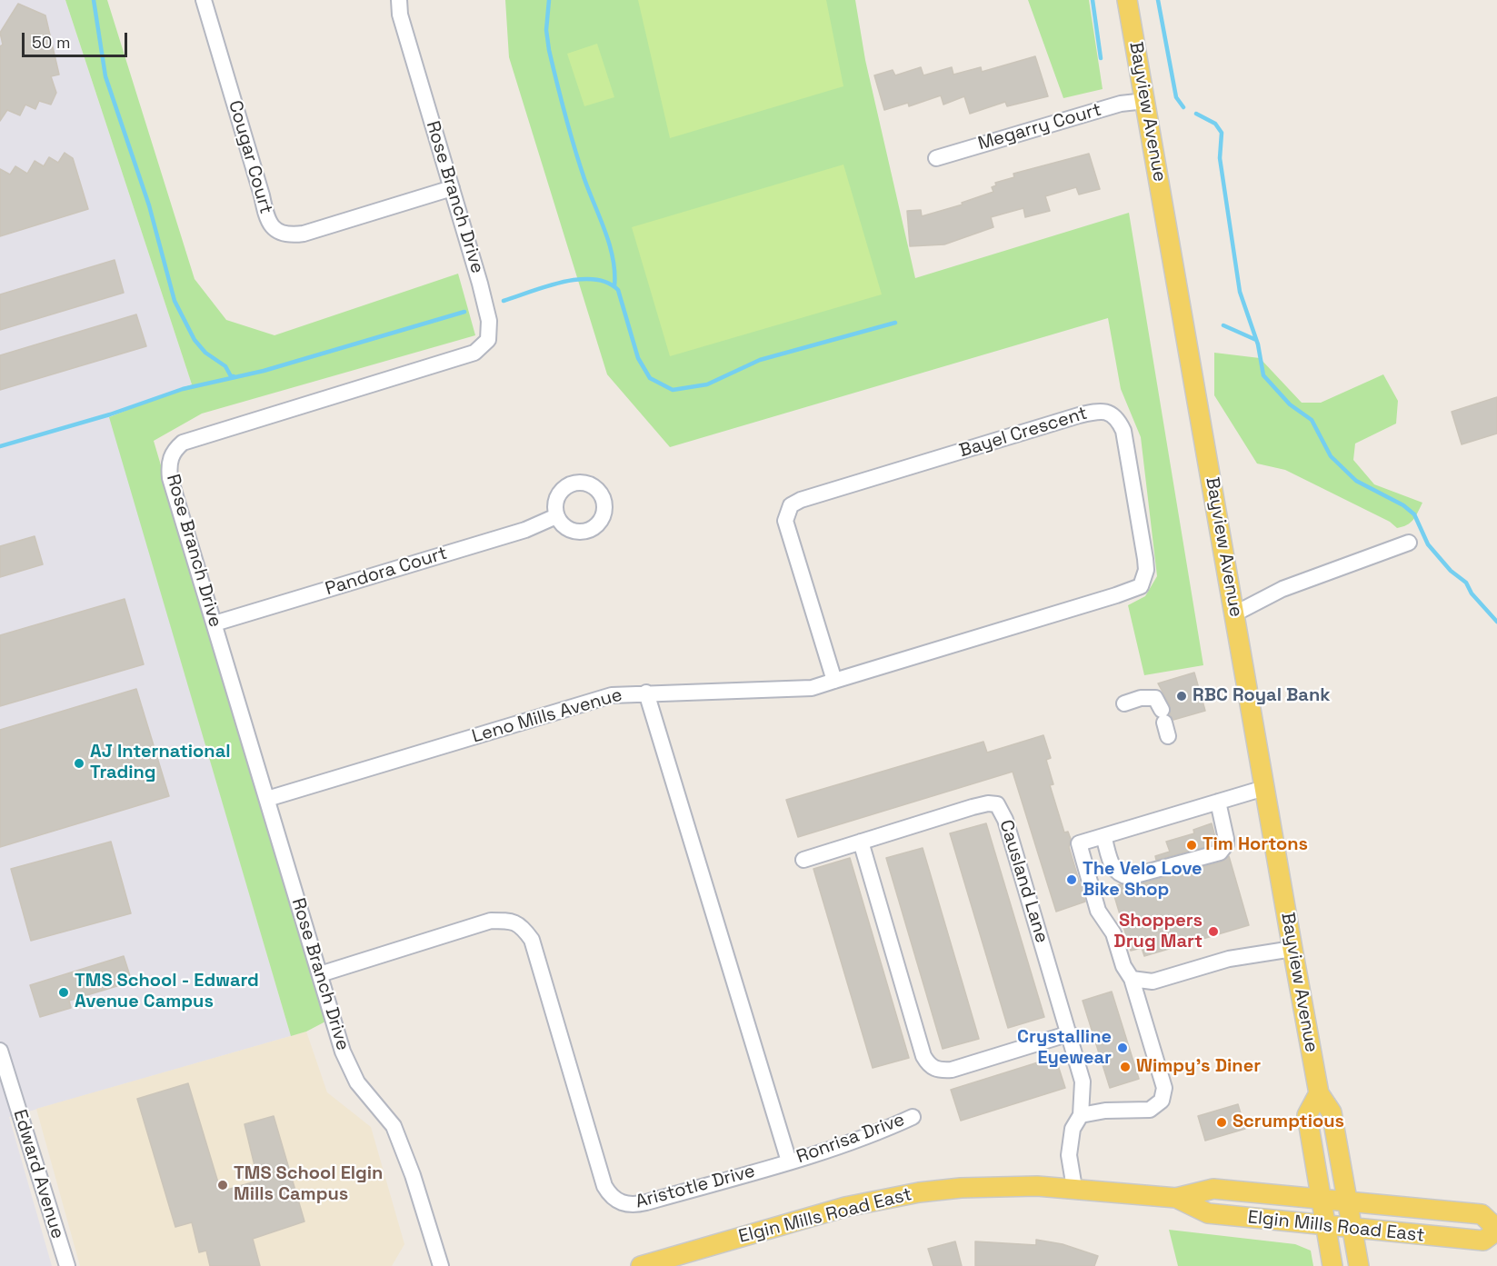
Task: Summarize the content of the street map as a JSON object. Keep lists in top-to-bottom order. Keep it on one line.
{"streets":{"main road":["Bayview Avenue","Elgin Mills Road East"],"street":["Megarry Court","Cougar Court","Rose Branch Drive","Bayel Crescent","Pandora Court","Leno Mills Avenue","Causland Lane","Ronrisa Drive","Edward Avenue","Aristotle Drive"]},"crossings":[["Bayview Avenue","Megarry Court"],["Bayview Avenue","Elgin Mills Road East"],["Cougar Court","Rose Branch Drive"],["Rose Branch Drive","Pandora Court"],["Rose Branch Drive","Leno Mills Avenue"],["Rose Branch Drive","Aristotle Drive"],["Bayel Crescent","Leno Mills Avenue"],["Causland Lane","Elgin Mills Road East"],["Ronrisa Drive","Aristotle Drive"]],"places":["RBC Royal Bank","AJ International Trading","Tim Hortons","The Velo Love Bike Shop","Shoppers Drug Mart","TMS School - Edward Avenue Campus","Crystalline Eyewear","Wimpy's Diner","Scrumptious","TMS School Elgin Mills Campus"],"scale_bar":"50 m"}
